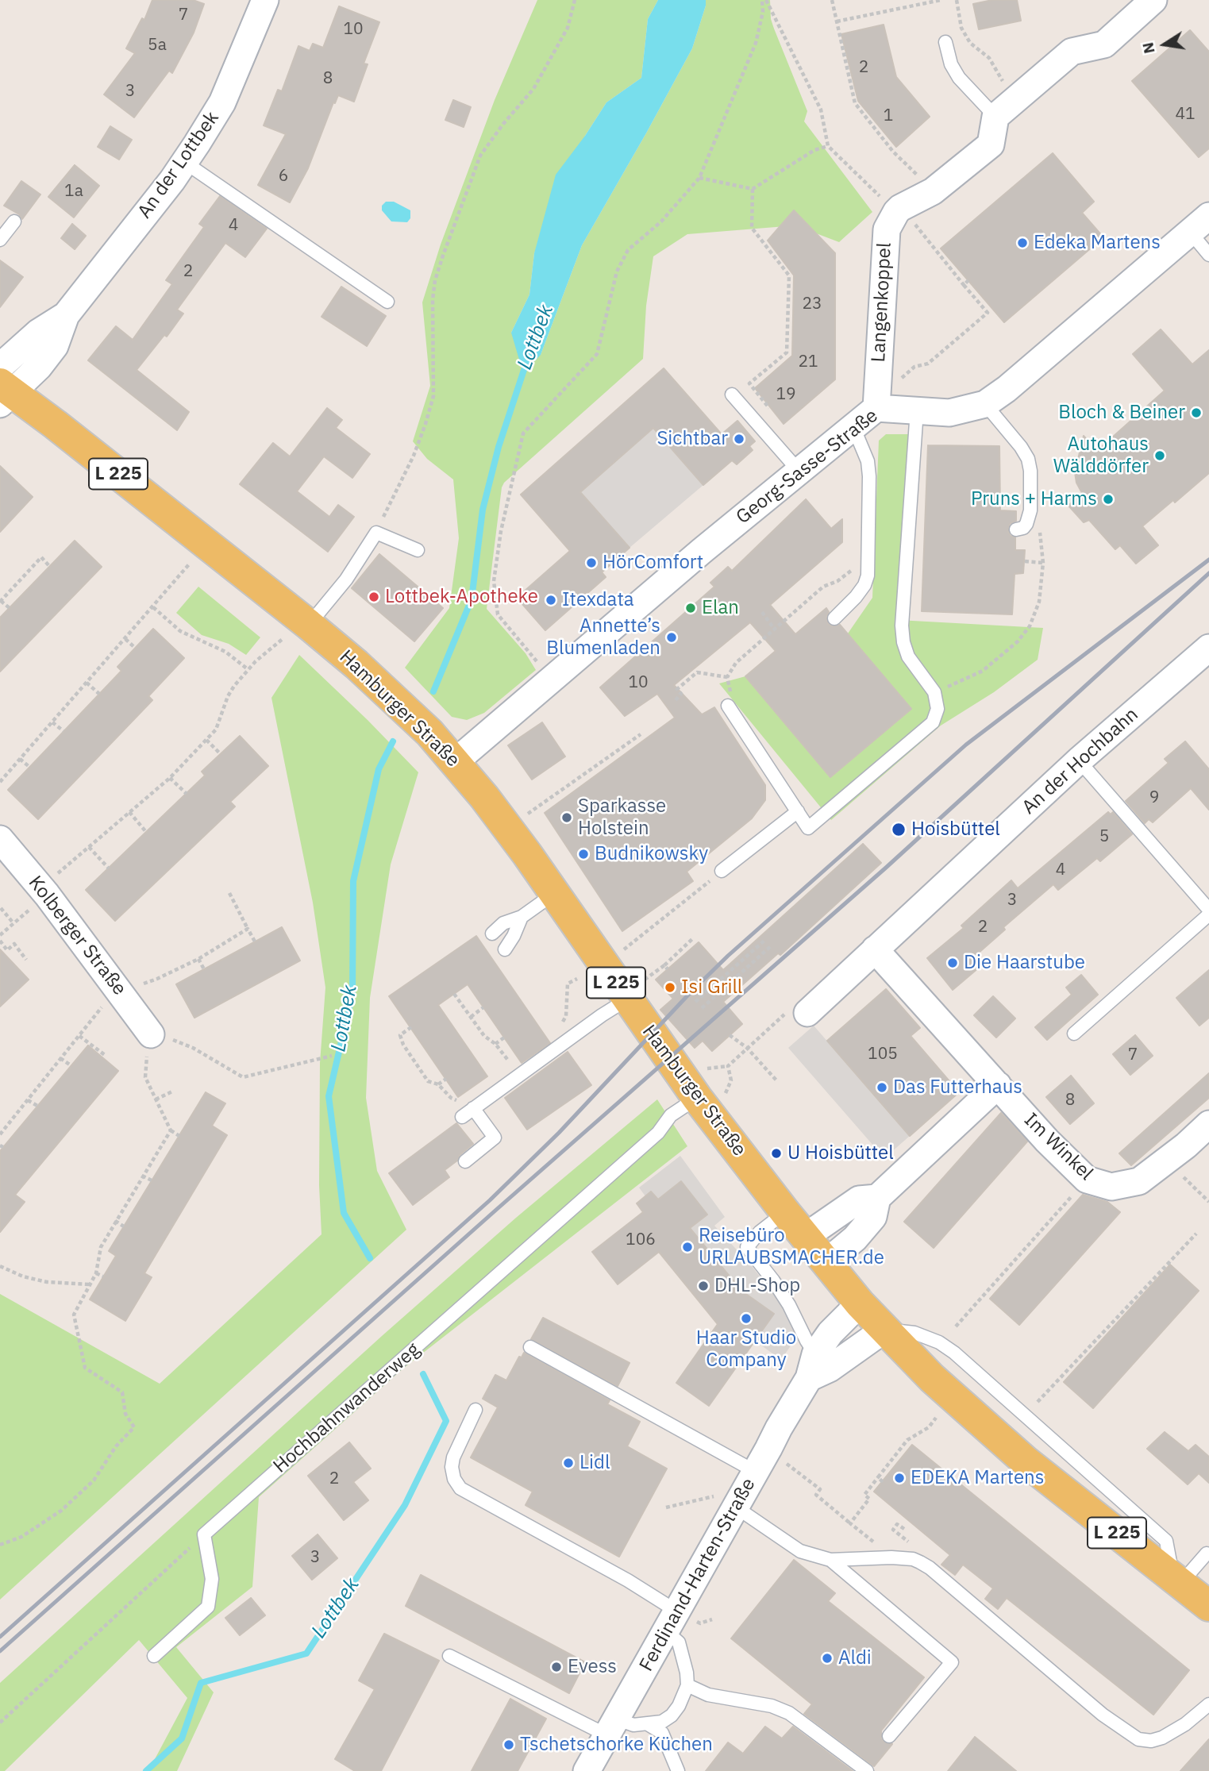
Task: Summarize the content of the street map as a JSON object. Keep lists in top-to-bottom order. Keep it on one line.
{"streets":{"main road":["L 225","Hamburger Straße"],"street":["An der Lottbek","Langenkoppel","Georg-Sasse-Straße","An der Hochbahn","Kolberger Straße","Im Winkel","Ferdinand-Harten-Straße"],"lane":["Hochbahnwanderweg"]},"crossings":[["An der Lottbek","Hamburger Straße"],["Langenkoppel","Georg-Sasse-Straße"],["Georg-Sasse-Straße","Hamburger Straße"],["Hamburger Straße","Hochbahnwanderweg"],["Hamburger Straße","Ferdinand-Harten-Straße"],["An der Hochbahn","Im Winkel"]],"water":["Lottbek"],"places":["Edeka Martens","Bloch & Beiner","Sichtbar","Autohaus Wälddörfer","Pruns + Harms","HörComfort","Lottbek-Apotheke","Itexdata","Elan","Annette’s Blumenladen","Sparkasse Holstein","Hoisbüttel","Budnikowsky","Die Haarstube","Isi Grill","Das Futterhaus","U Hoisbüttel","Reisebüro URLAUBSMACHER.de","DHL-Shop","Haar Studio Company","Lidl","EDEKA Martens","Aldi","Evess","Tschetschorke Küchen"],"house_numbers":["7","10","5a","2","8","3","41","1","6","1a","4","2","23","21","19","10","9","5","4","3","2","105","7","8","106","2","3"],"north":"left"}
